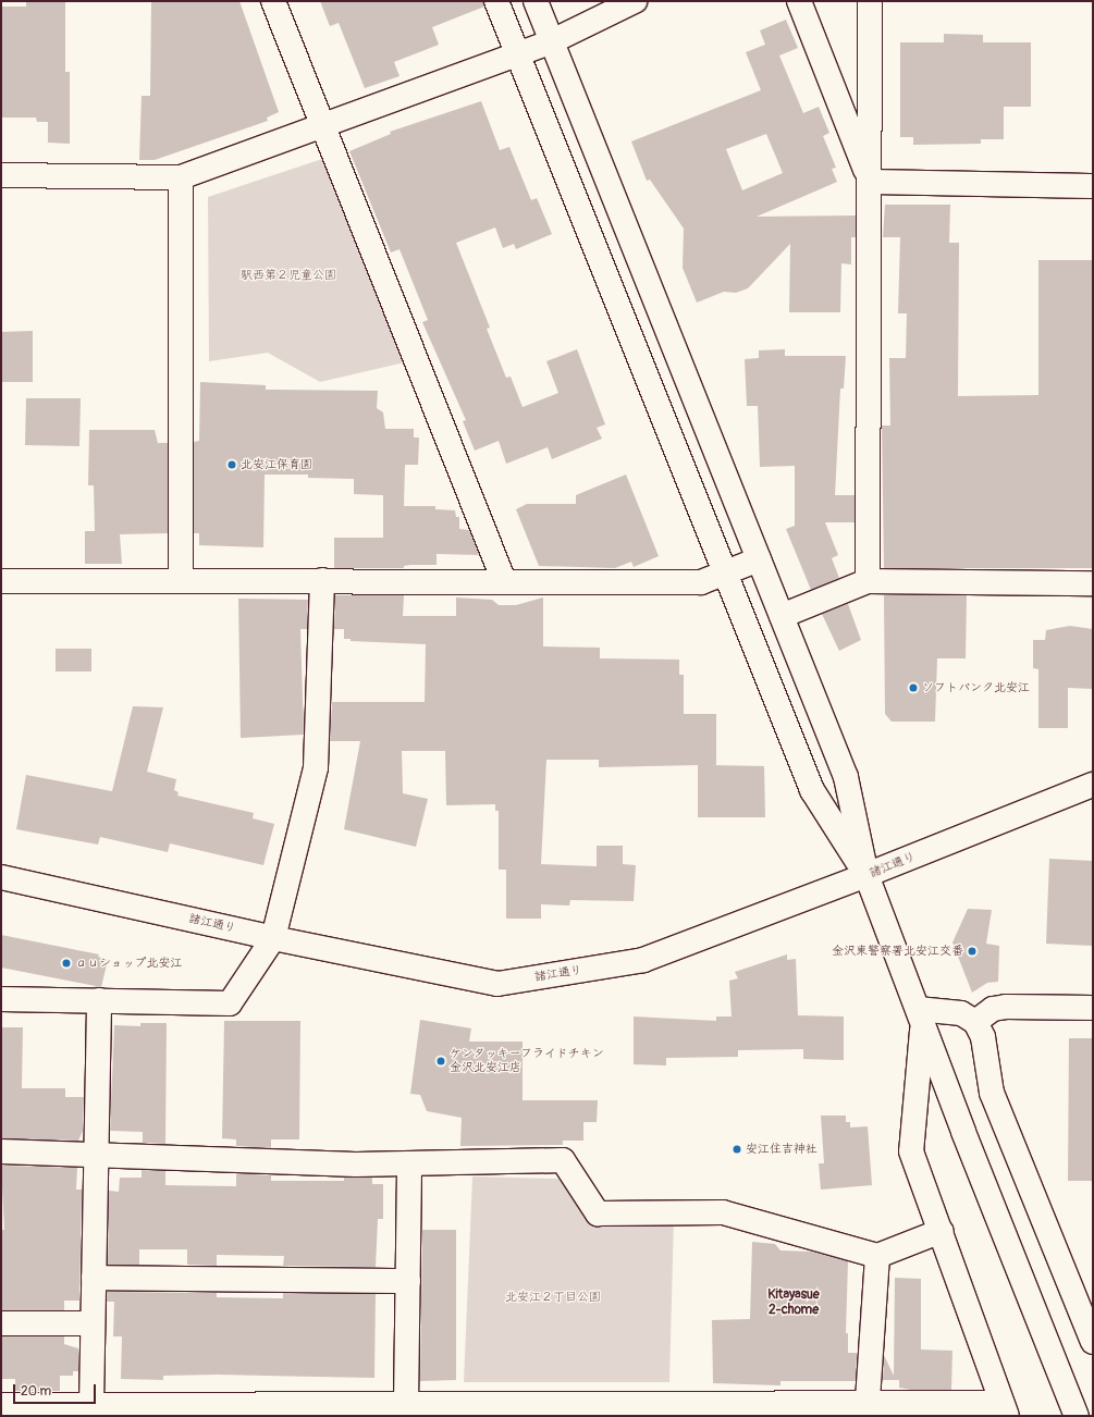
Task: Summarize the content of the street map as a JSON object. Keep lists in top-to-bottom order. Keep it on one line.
{"streets":{"street":["諸江通り"]},"districts":["Kitayasue 2-chome"],"parks":["駅西第２児童公園","北安江２丁目公園"],"places":["北安江保育園","ソフトバンク北安江","金沢東警察署北安江交番","ａｕショップ北安江","ケンタッキーフライドチキン 金沢北安江店","安江住吉神社"],"scale_bar":"20 m"}
